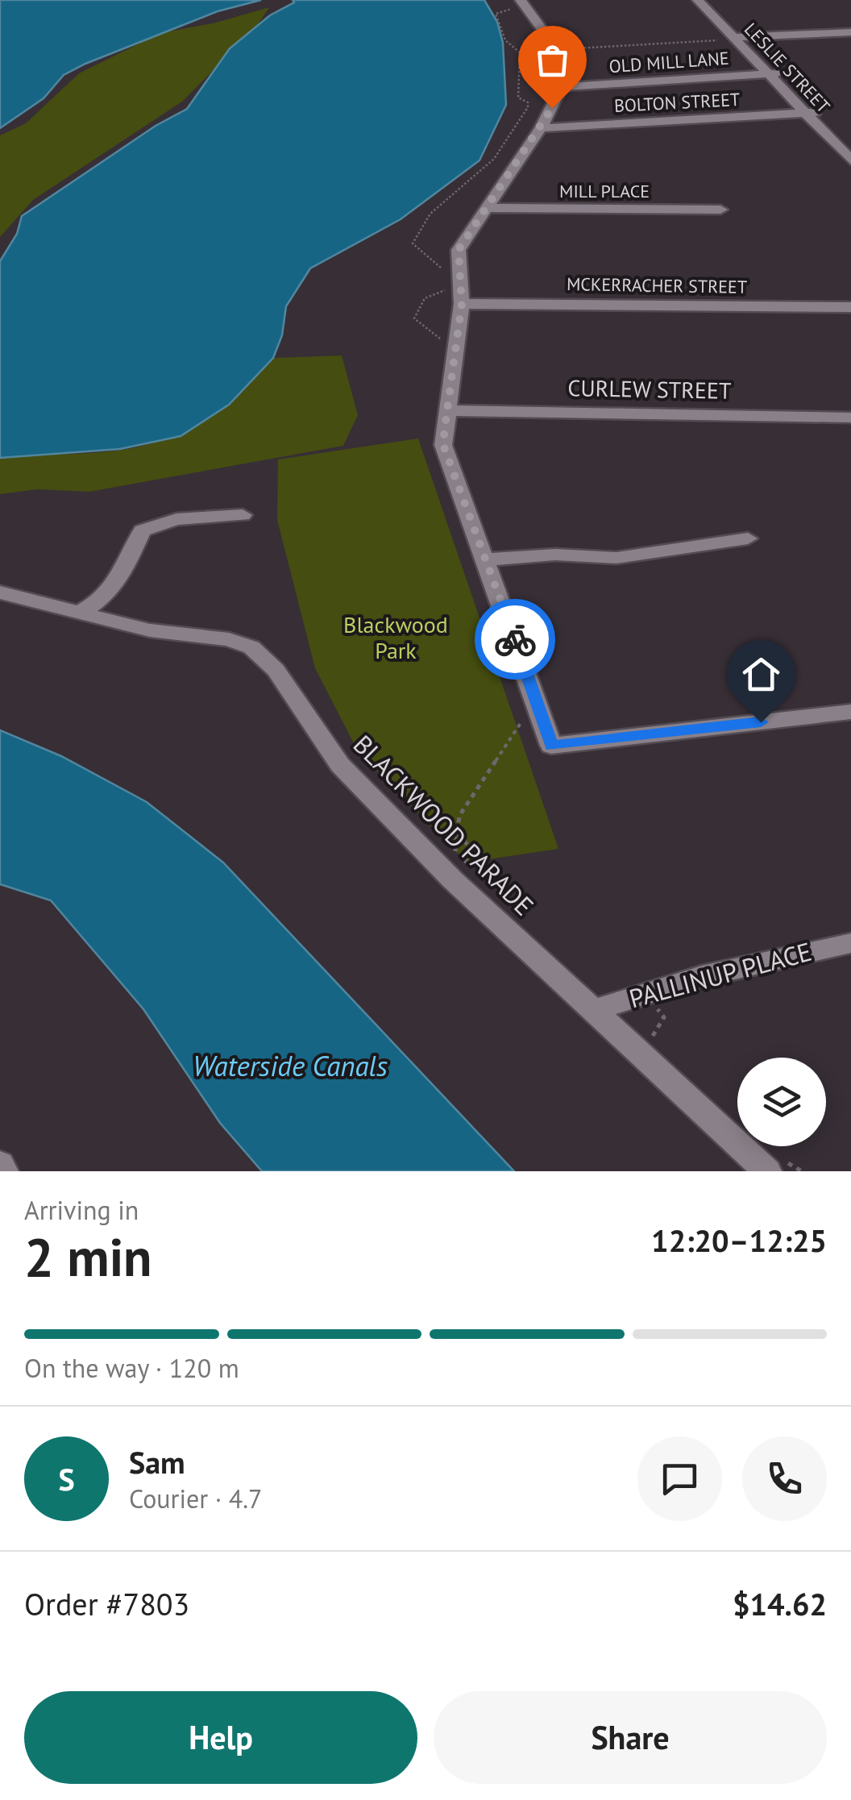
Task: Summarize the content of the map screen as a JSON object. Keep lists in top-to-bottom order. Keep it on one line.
{"streets":{"street":["OLD MILL LANE","LESLIE STREET","BOLTON STREET","MILL PLACE","MCKERRACHER STREET","CURLEW STREET","BLACKWOOD PARADE","PALLINUP PLACE"]},"crossings":[["OLD MILL LANE","LESLIE STREET"],["OLD MILL LANE","BOLTON STREET"],["LESLIE STREET","BOLTON STREET"],["BLACKWOOD PARADE","PALLINUP PLACE"]],"water":["Waterside Canals"],"parks":["Blackwood Park"],"page":{"heading":["2 min","Arriving in","12:20–12:25"],"panel":["Sam","Courier · 4.7","Order #7803","$14.62"],"bar":"On the way · 120 m","round":"S","buttons":["Help","Share"]}}
